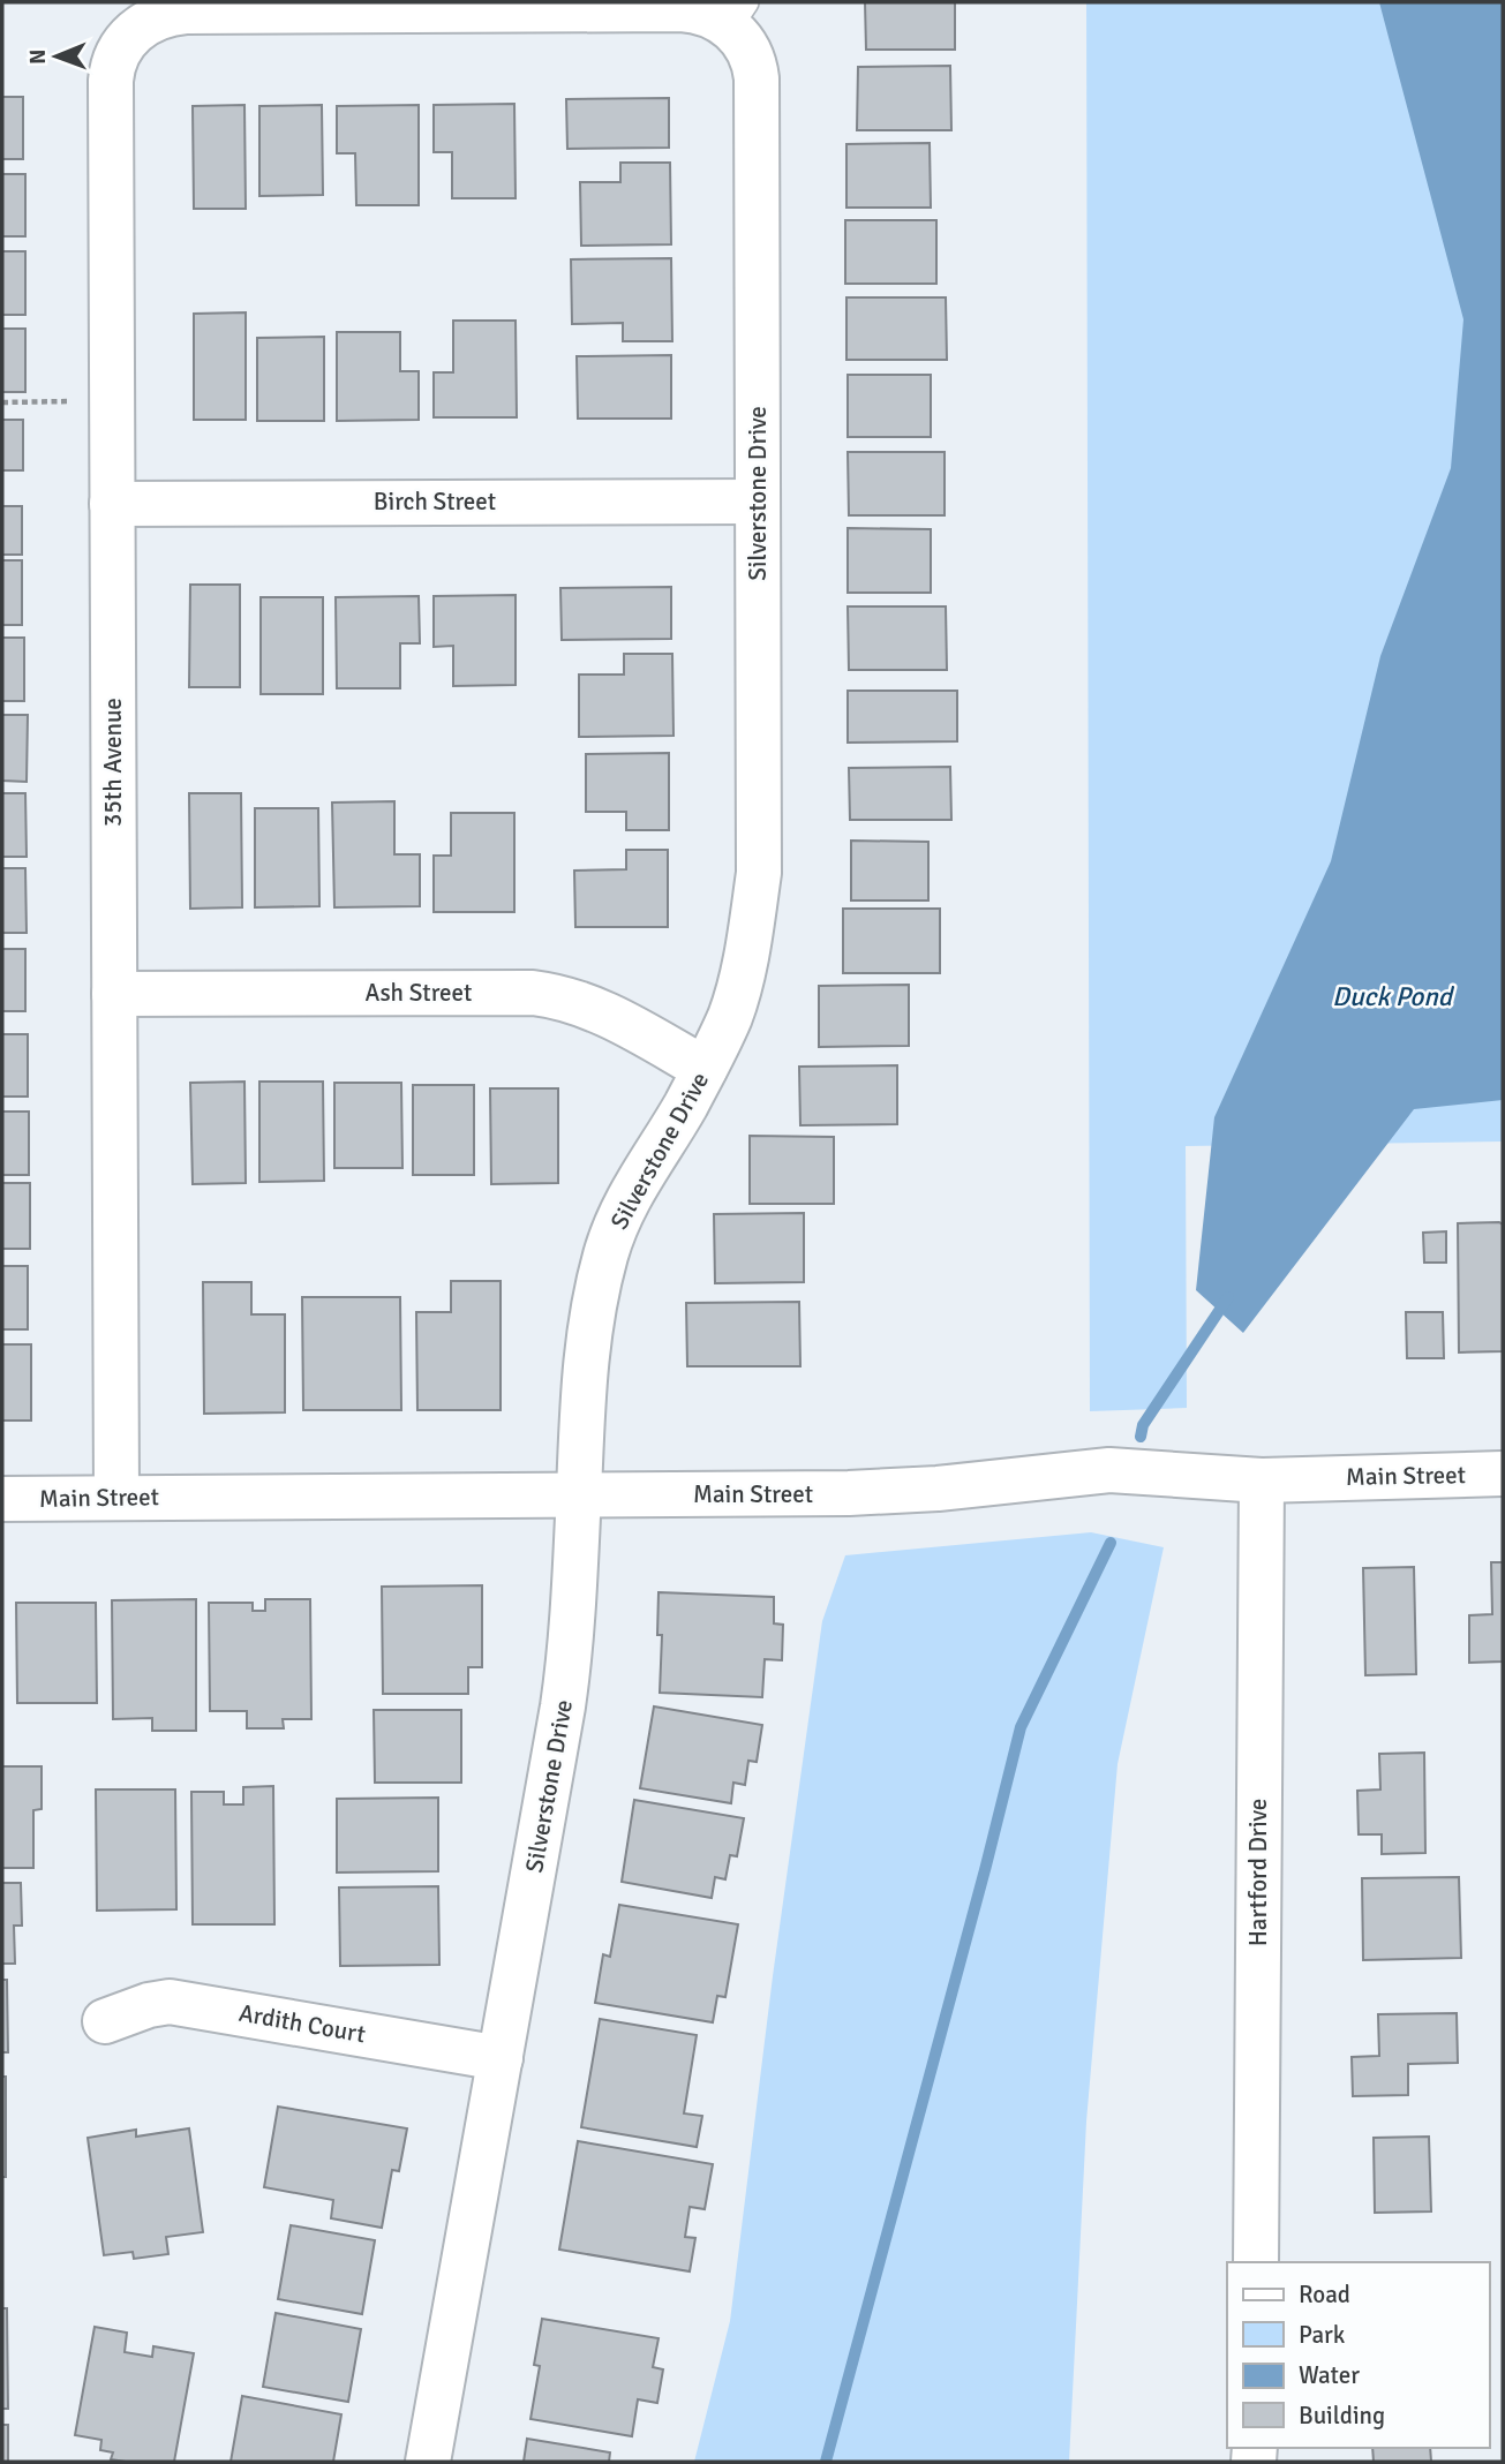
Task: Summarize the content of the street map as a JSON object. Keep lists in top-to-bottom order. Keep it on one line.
{"streets":{"street":["Silverstone Drive","Birch Street","35th Avenue","Ash Street","Main Street","Hartford Drive","Ardith Court"]},"crossings":[["Silverstone Drive","Birch Street"],["Silverstone Drive","35th Avenue"],["Silverstone Drive","Ash Street"],["Silverstone Drive","Main Street"],["Silverstone Drive","Ardith Court"],["Birch Street","35th Avenue"],["35th Avenue","Ash Street"],["35th Avenue","Main Street"],["Main Street","Hartford Drive"]],"water":["Duck Pond"],"legend":["Road","Park","Water","Building"],"north":"left"}
